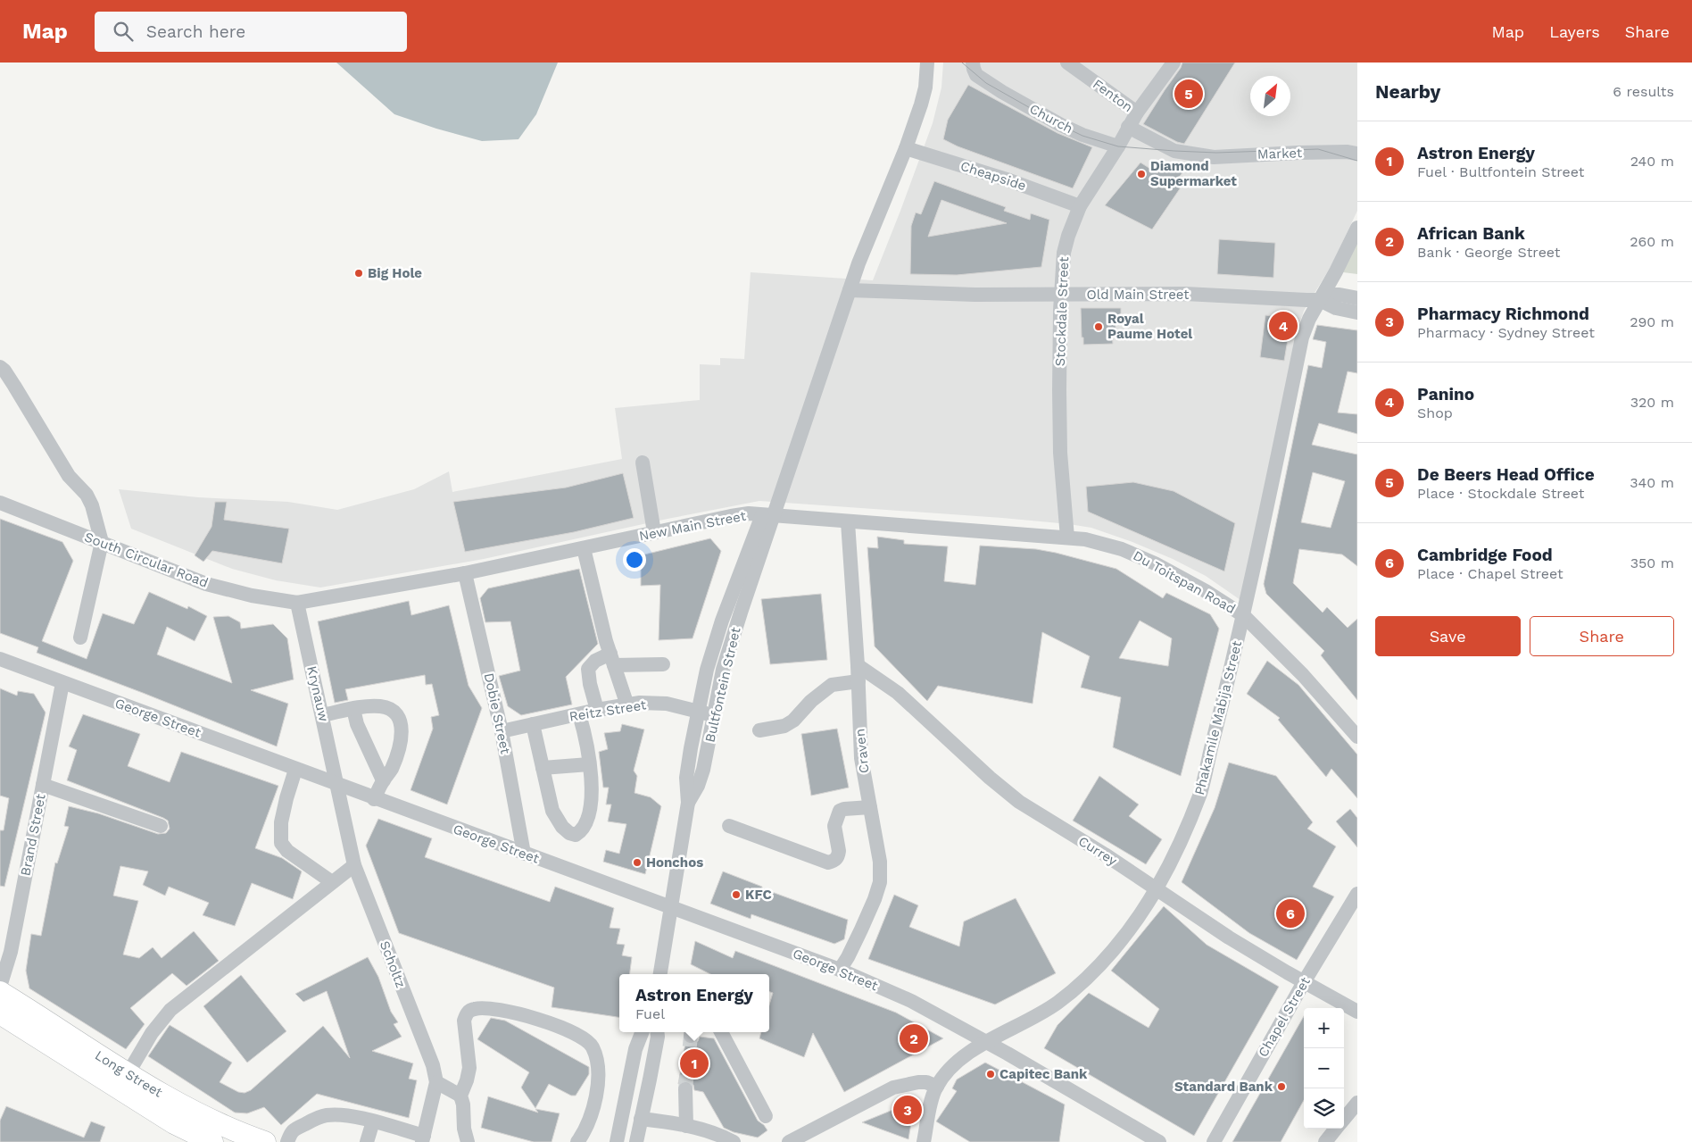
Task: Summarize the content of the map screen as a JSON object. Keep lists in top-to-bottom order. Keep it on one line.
{"streets":{"highway":["Long Street"],"street":["Fenton","Church","Market","Cheapside","Old Main Street","Stockdale Street","New Main Street","South Circular Road","Du Toitspan Road","Bultfontein Street","Krynauw","Reitz Street","Dobie Street","George Street","Phakamile Mabija Street","Craven","Brand Street","Currey","Scholtz","Chapel Street"]},"crossings":[["Fenton","Stockdale Street"],["Church","Stockdale Street"],["Market","Stockdale Street"],["Cheapside","Stockdale Street"],["Old Main Street","Stockdale Street"],["Old Main Street","Phakamile Mabija Street"],["Stockdale Street","New Main Street"],["Stockdale Street","Du Toitspan Road"],["New Main Street","South Circular Road"],["New Main Street","Du Toitspan Road"],["New Main Street","Bultfontein Street"],["New Main Street","Krynauw"],["New Main Street","Dobie Street"],["New Main Street","Craven"],["South Circular Road","Krynauw"],["Du Toitspan Road","Phakamile Mabija Street"],["Bultfontein Street","Reitz Street"],["Bultfontein Street","George Street"],["Krynauw","George Street"],["Krynauw","Scholtz"],["Reitz Street","Dobie Street"],["Dobie Street","George Street"],["George Street","Phakamile Mabija Street"],["George Street","Craven"],["George Street","Brand Street"],["George Street","Scholtz"],["Phakamile Mabija Street","Currey"],["Craven","Currey"],["Currey","Chapel Street"]],"places":["Diamond Supermarket","Big Hole","Royal Paume Hotel","Honchos","KFC","Capitec Bank","Standard Bank"],"north":"top right","page":{"header":"Map","search":"Search here","nav":["Map","Layers","Share"],"heading":["Nearby","6 results"],"pins":["5","4","6","2","1","3"],"list":[{"mark":"1","name":"Astron Energy","note":"Fuel · Bultfontein Street","value":"240 m"},{"mark":"2","name":"African Bank","note":"Bank · George Street","value":"260 m"},{"mark":"3","name":"Pharmacy Richmond","note":"Pharmacy · Sydney Street","value":"290 m"},{"mark":"4","name":"Panino","note":"Shop","value":"320 m"},{"mark":"5","name":"De Beers Head Office","note":"Place · Stockdale Street","value":"340 m"},{"mark":"6","name":"Cambridge Food","note":"Place · Chapel Street","value":"350 m"}],"buttons":["Save","Share"],"popup":["Astron Energy","Fuel"],"map_buttons":["+","−"]}}
